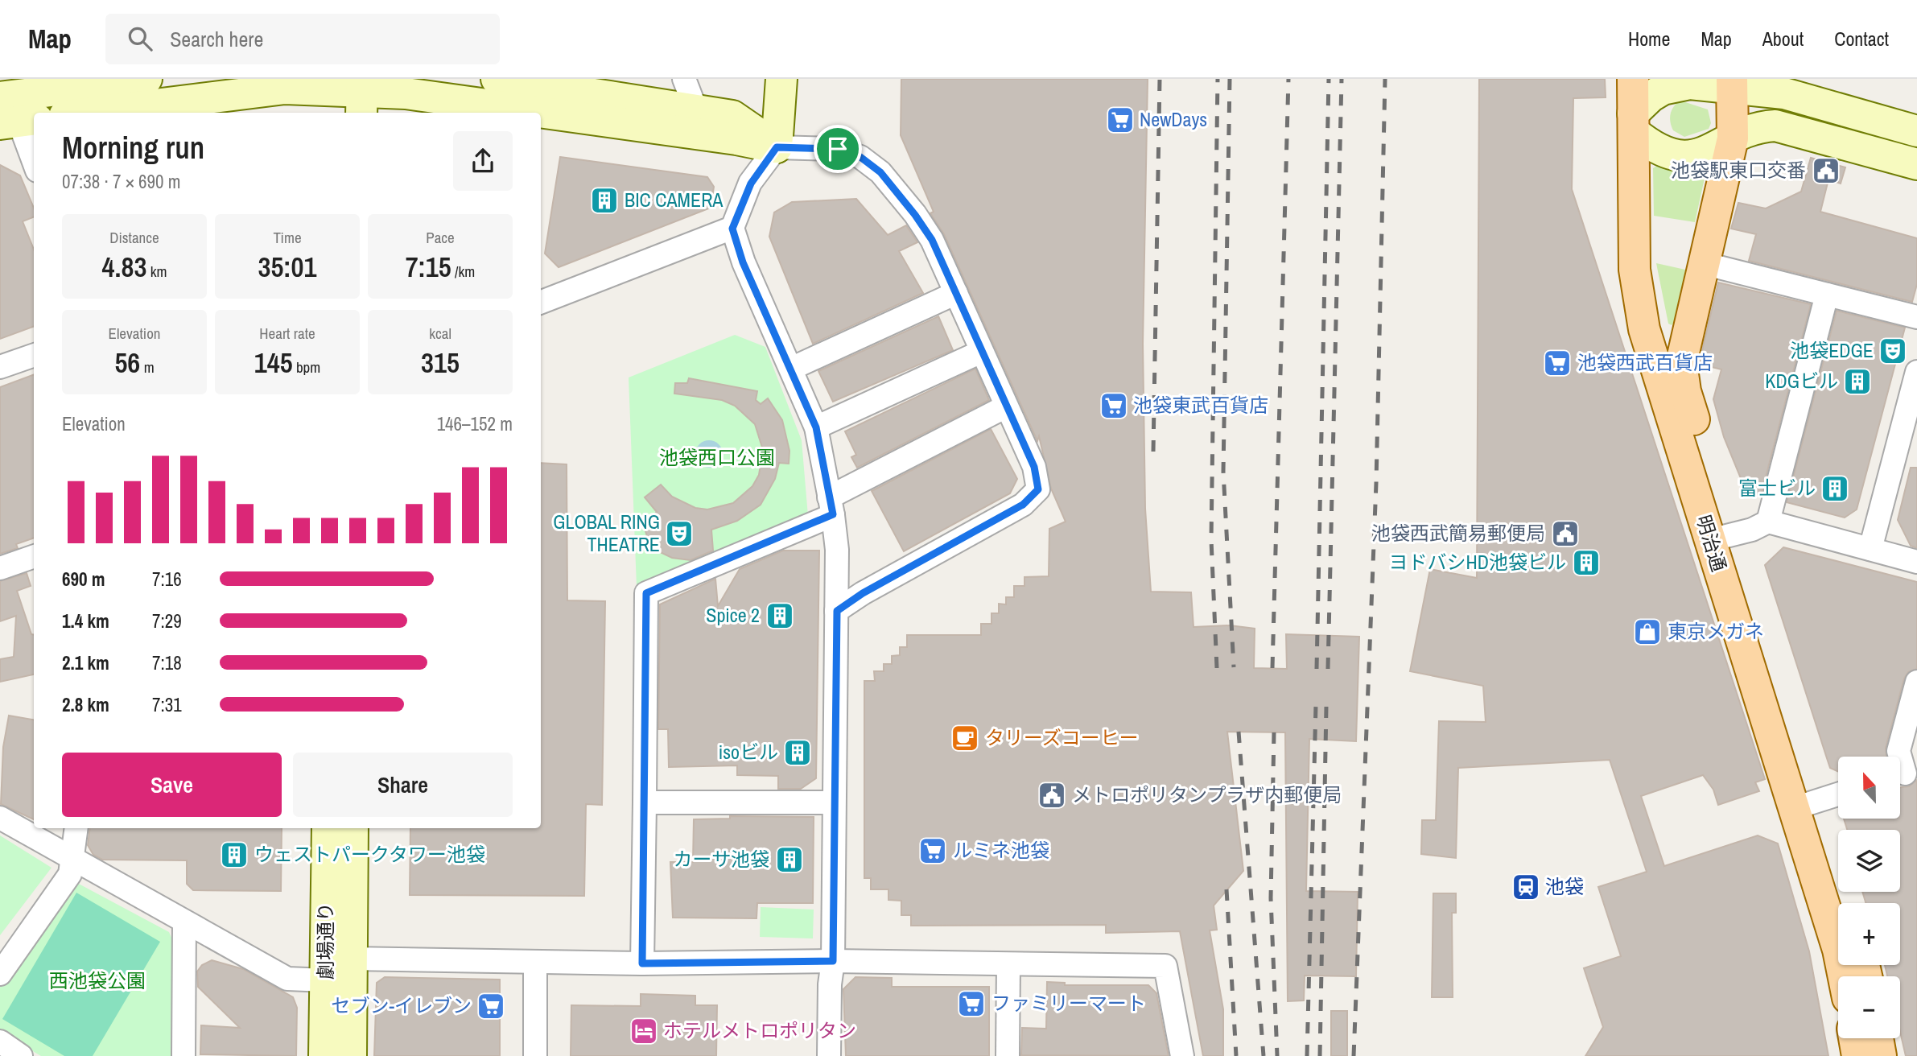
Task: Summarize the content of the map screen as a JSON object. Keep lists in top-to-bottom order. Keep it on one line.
{"streets":{"main road":["明治通"],"street":["劇場通り"]},"parks":["池袋西口公園","西池袋公園"],"places":{"supermarket":["NewDays","池袋西武百貨店","池袋東武百貨店","ルミネ池袋","ファミリーマート","セブン-イレブン"],"public building":["池袋駅東口交番","池袋西武簡易郵便局","メトロポリタンプラザ内郵便局"],"building":["BIC CAMERA","KDGビル","富士ビル","ヨドバシHD池袋ビル","Spice 2","isoビル","ウェストパークタワー池袋","カーサ池袋"],"theatre":["池袋EDGE","GLOBAL RING THEATRE"],"shop":["東京メガネ"],"cafe":["タリーズコーヒー"],"station":["池袋"],"hotel":["ホテルメトロポリタン"]},"north":"top","page":{"header":"Map","search":"Search here","nav":["Home","Map","About","Contact"],"heading":["Morning run","07:38 · 7 × 690 m"],"stats":[["Distance","4.83 km"],["Time","35:01"],["Pace","7:15 /km"],["Elevation","56 m"],["Heart rate","145 bpm"],["kcal","315"]],"chart":["Elevation","146–152 m"],"list":[{"name":"690 m","note":"7:16"},{"name":"1.4 km","note":"7:29"},{"name":"2.1 km","note":"7:18"},{"name":"2.8 km","note":"7:31"}],"buttons":["Save","Share"],"map_buttons":["+","−"]}}
